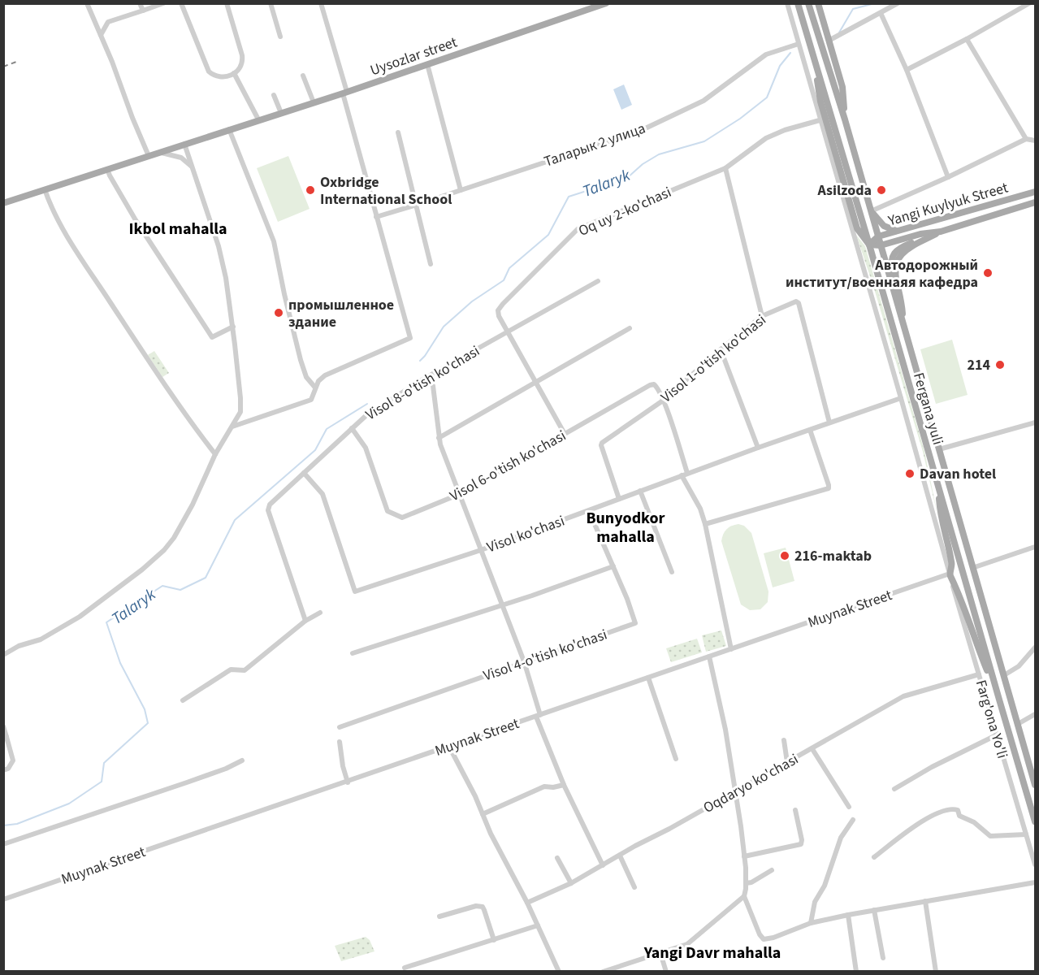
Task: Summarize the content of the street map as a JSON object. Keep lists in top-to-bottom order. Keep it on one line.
{"streets":{"main road":["Uysozlar street","Yangi Kuylyuk Street","Fergana yuli"],"street":["Таларык 2 улица","Oq uy 2-ko'chasi","Visol 1-o'tish ko'chasi","Visol 8-o'tish ko'chasi","Visol 6-o'tish ko'chasi","Visol ko'chasi","Muynak Street","Visol 4-o'tish ko'chasi","Farg'ona Yo'li","Oqdaryo ko'chasi"]},"crossings":[["Таларык 2 улица","Fergana yuli"],["Yangi Kuylyuk Street","Fergana yuli"],["Oq uy 2-ko'chasi","Visol 8-o'tish ko'chasi"],["Oq uy 2-ko'chasi","Fergana yuli"],["Oq uy 2-ko'chasi","Visol 6-o'tish ko'chasi"],["Visol 1-o'tish ko'chasi","Visol 6-o'tish ko'chasi"],["Visol 1-o'tish ko'chasi","Visol ko'chasi"],["Visol 8-o'tish ko'chasi","Visol 6-o'tish ko'chasi"],["Visol 8-o'tish ko'chasi","Visol ko'chasi"],["Fergana yuli","Visol ko'chasi"],["Fergana yuli","Muynak Street"],["Fergana yuli","Farg'ona Yo'li"],["Visol ko'chasi","Visol 4-o'tish ko'chasi"],["Muynak Street","Farg'ona Yo'li"],["Farg'ona Yo'li","Oqdaryo ko'chasi"]],"districts":["Ikbol mahalla","Bunyodkor mahalla","Yangi Davr mahalla"],"water":["Talaryk"],"places":["Oxbridge International School","Asilzoda","Автодорожный институт/военнаяя кафедра","промышленное здание","214","Davan hotel","216-maktab"]}
